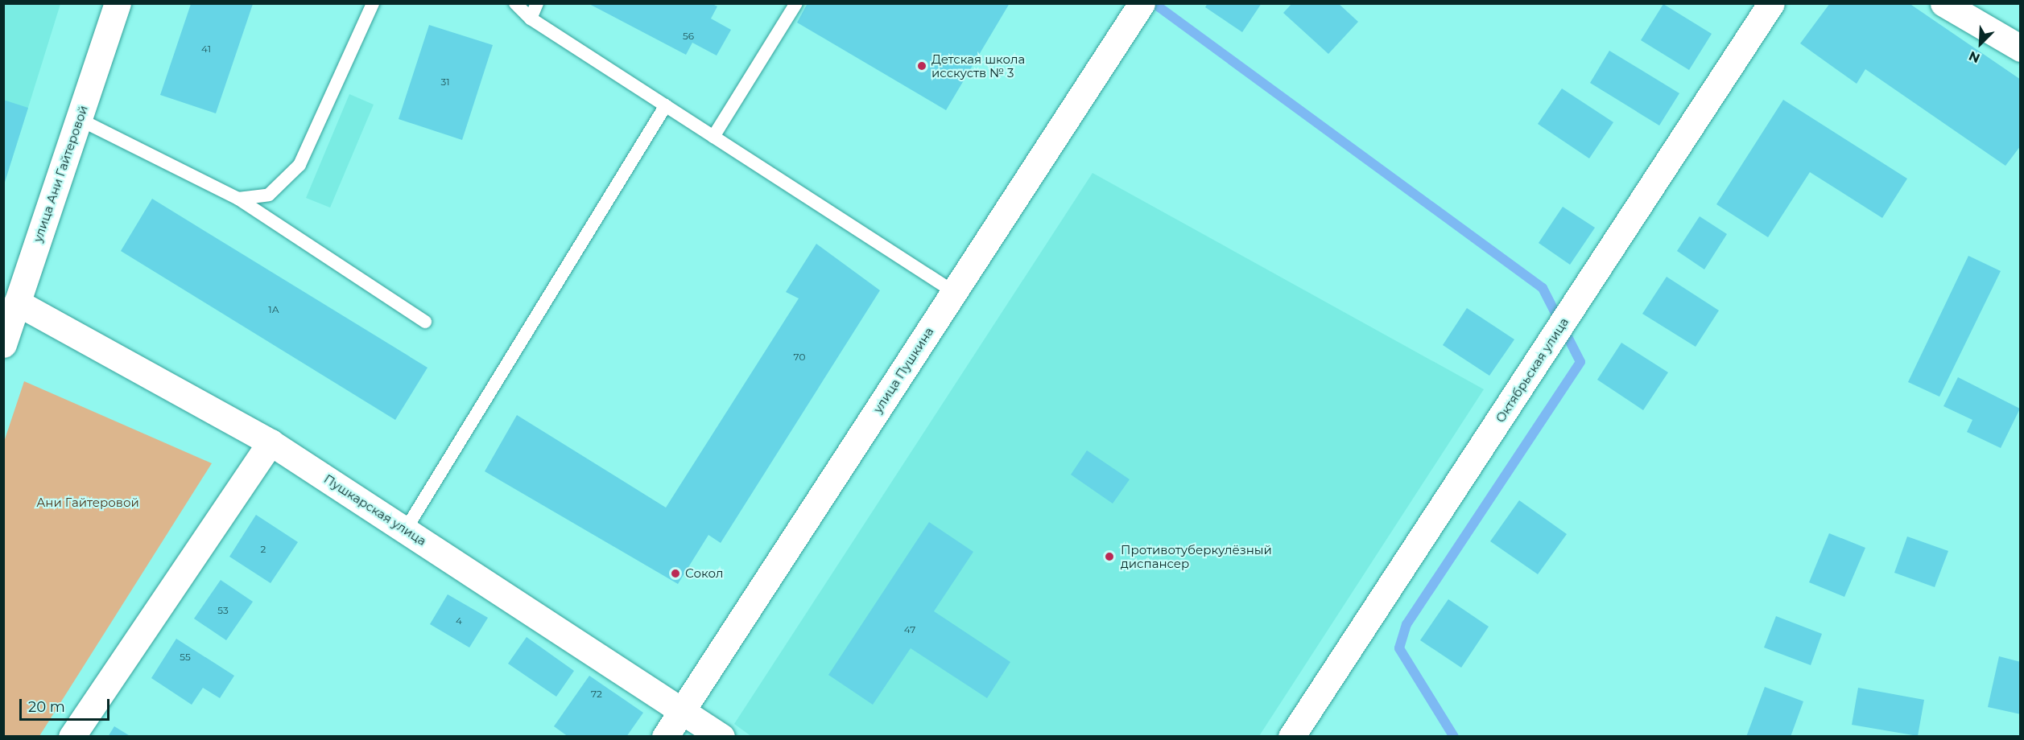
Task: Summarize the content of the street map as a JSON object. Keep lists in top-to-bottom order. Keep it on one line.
{"streets":{"street":["улица Ани Гайтеровой","улица Пушкина","Октябрьская улица","Пушкарская улица"]},"crossings":[["улица Ани Гайтеровой","Пушкарская улица"],["улица Пушкина","Пушкарская улица"]],"parks":["Ани Гайтеровой"],"places":["Детская школа исскуств № 3","Противотуберкулёзный диспансер","Сокол"],"house_numbers":["56","41","31","1А","70","2","53","4","47","55","72"],"scale_bar":"20 m","north":"bottom left"}
